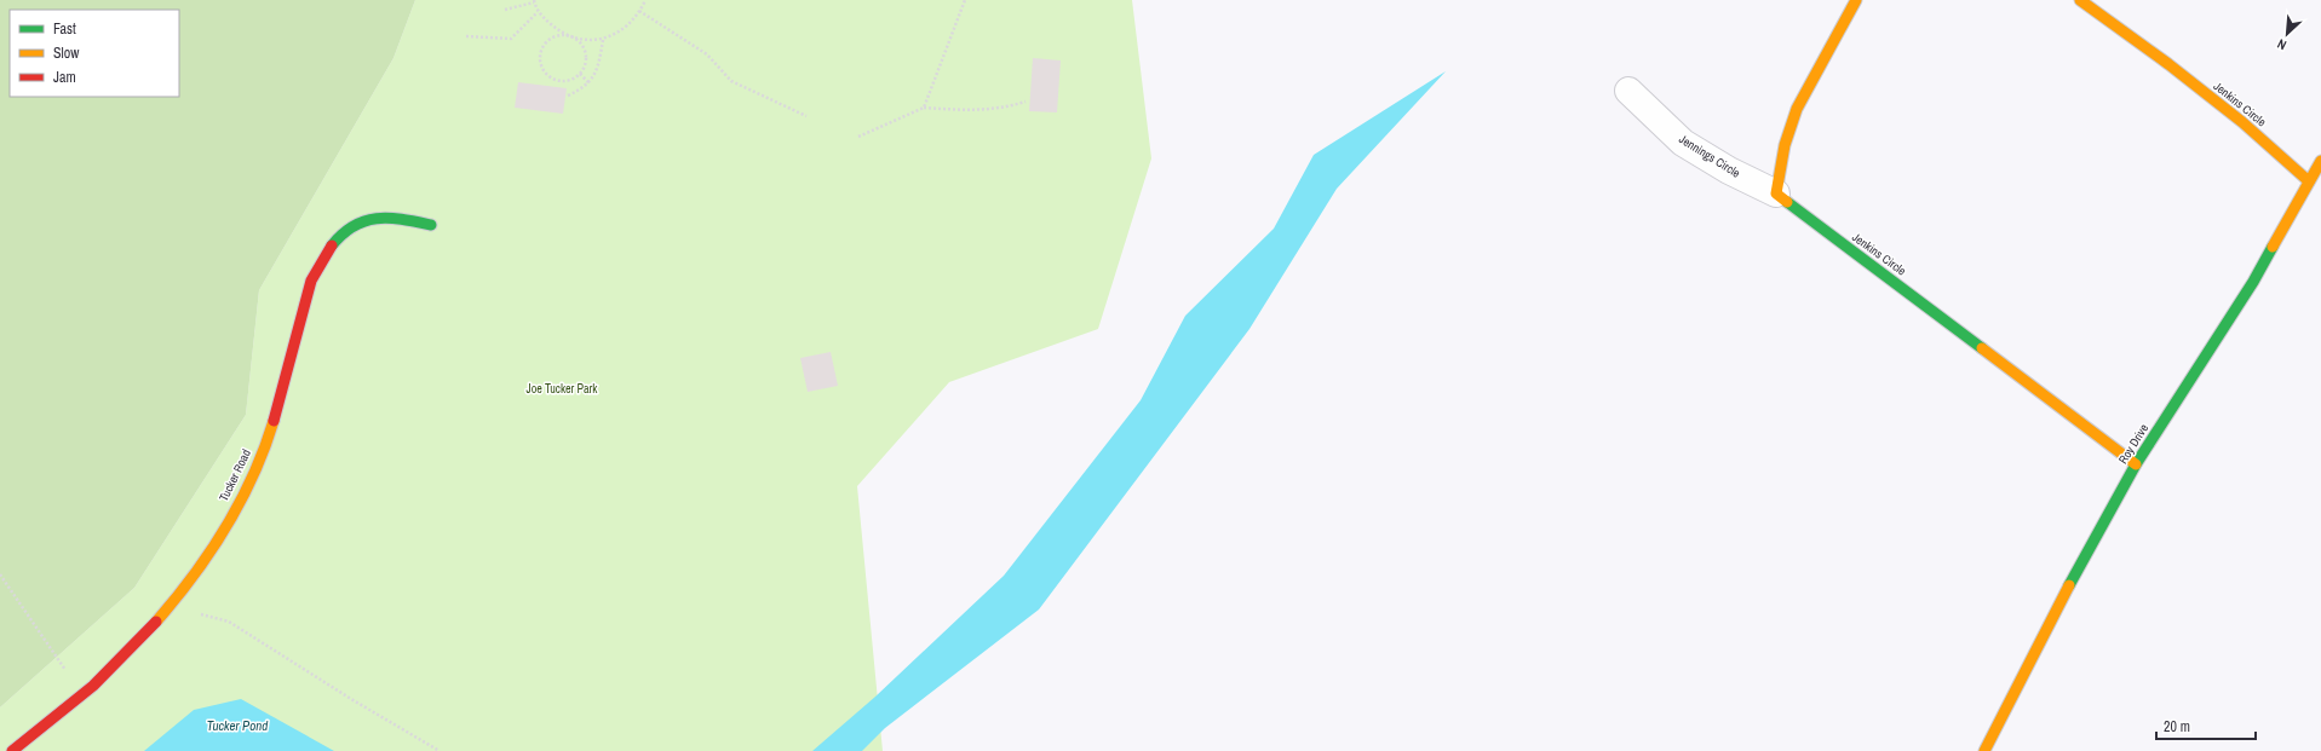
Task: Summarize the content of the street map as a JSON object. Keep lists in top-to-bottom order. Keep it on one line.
{"streets":{"street":["Jenkins Circle","Jennings Circle","Roy Drive","Tucker Road"]},"crossings":[["Jenkins Circle","Jennings Circle"],["Jenkins Circle","Roy Drive"]],"water":["Tucker Pond"],"parks":["Joe Tucker Park"],"legend":["Fast","Slow","Jam"],"scale_bar":"20 m","north":"bottom left"}
